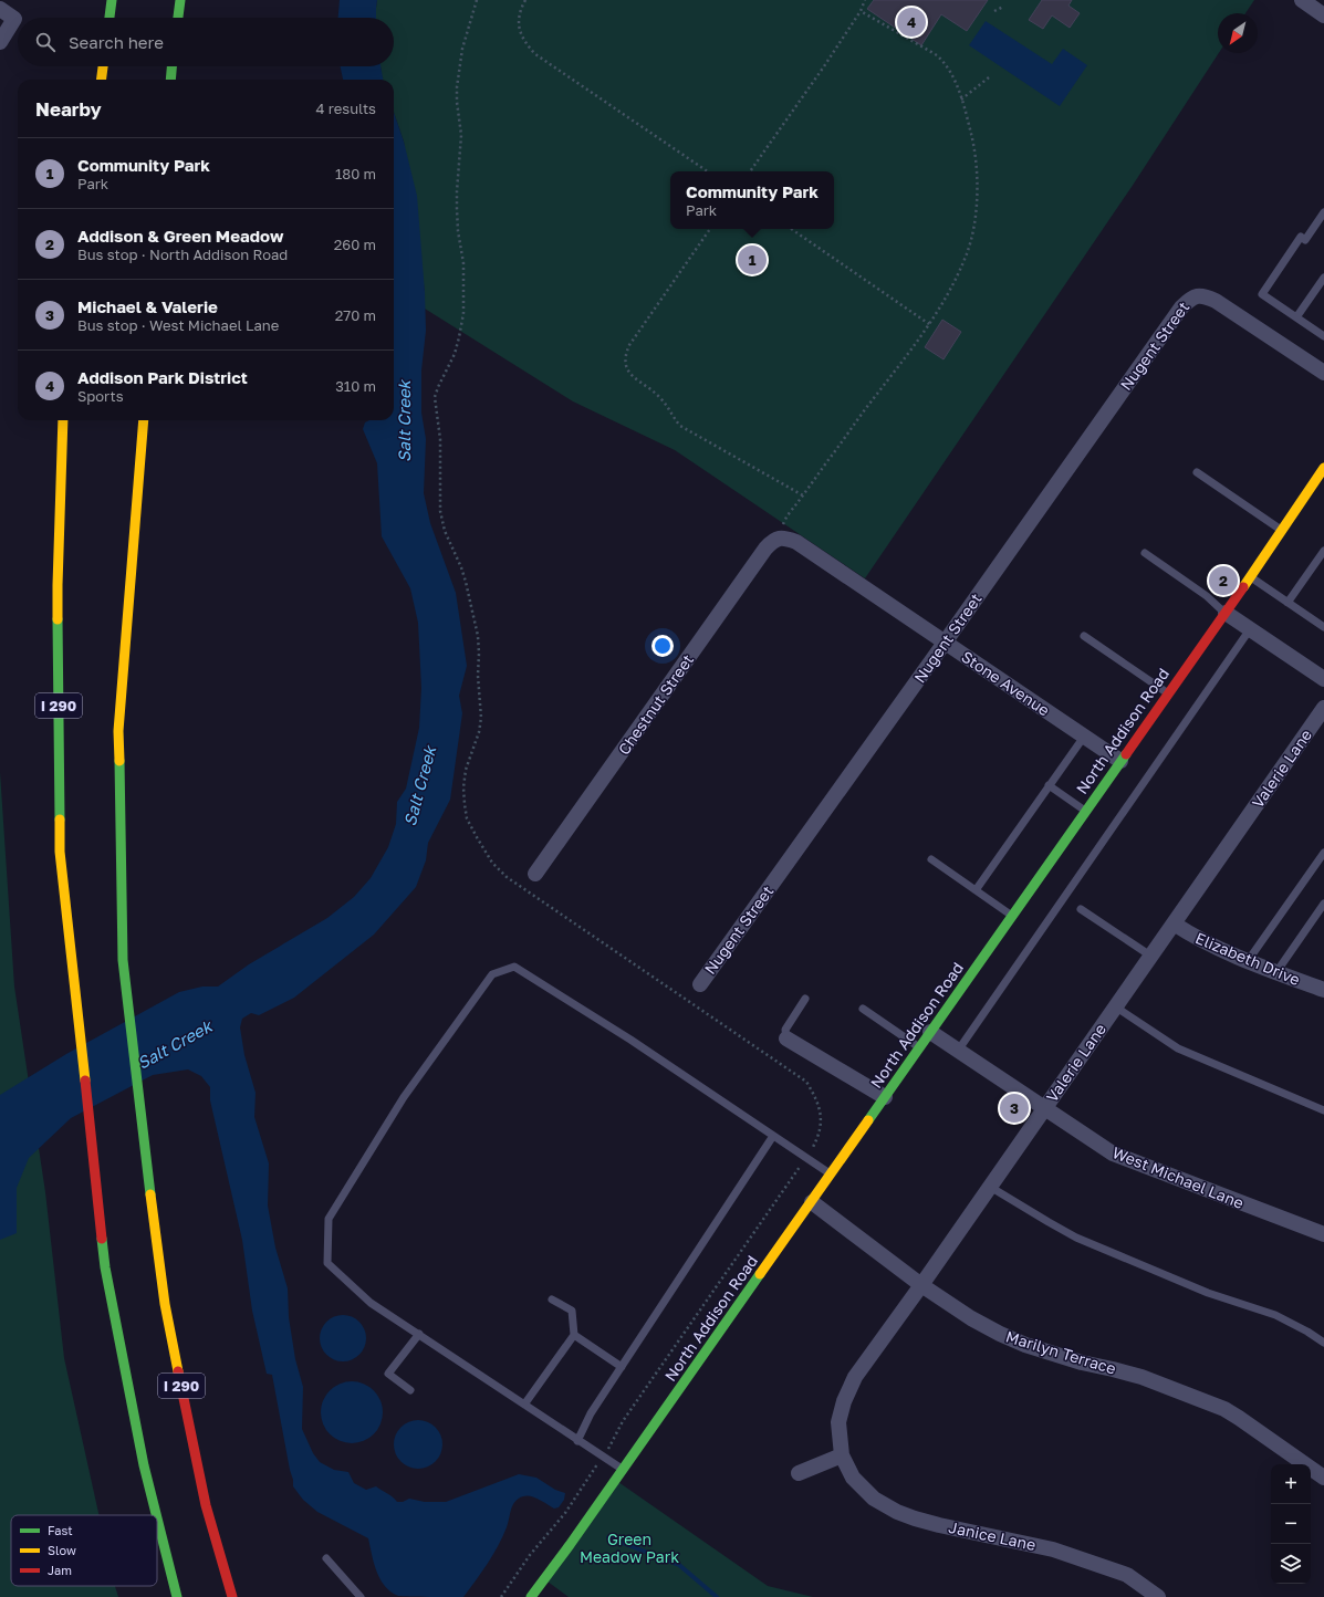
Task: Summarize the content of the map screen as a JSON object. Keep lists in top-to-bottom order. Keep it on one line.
{"streets":{"main road":["I 290","North Addison Road"],"street":["Nugent Street","Stone Avenue","Chestnut Street","Valerie Lane","Elizabeth Drive","West Michael Lane","Marilyn Terrace","Janice Lane"]},"crossings":[["Nugent Street","Stone Avenue"],["Stone Avenue","Chestnut Street"],["Stone Avenue","North Addison Road"],["North Addison Road","West Michael Lane"],["North Addison Road","Marilyn Terrace"],["Valerie Lane","Elizabeth Drive"],["Valerie Lane","West Michael Lane"],["Valerie Lane","Marilyn Terrace"],["Valerie Lane","Janice Lane"]],"water":["Salt Creek"],"parks":["Green Meadow Park"],"legend":["Fast","Slow","Jam"],"north":"bottom left","page":{"pins":["4","1","2","3"],"search":"Search here","heading":["Nearby","4 results"],"list":[{"mark":"1","name":"Community Park","note":"Park","value":"180 m"},{"mark":"2","name":"Addison & Green Meadow","note":"Bus stop · North Addison Road","value":"260 m"},{"mark":"3","name":"Michael & Valerie","note":"Bus stop · West Michael Lane","value":"270 m"},{"mark":"4","name":"Addison Park District","note":"Sports","value":"310 m"}],"popup":["Community Park","Park"],"map_buttons":["+","−"]}}
